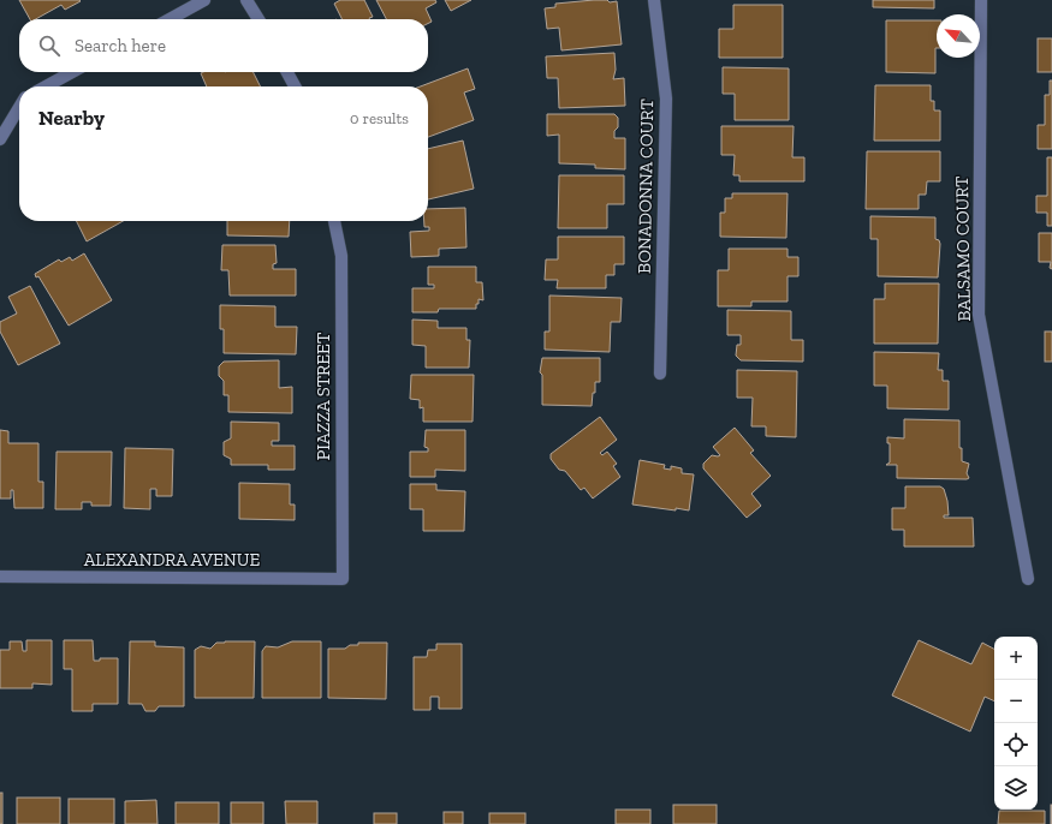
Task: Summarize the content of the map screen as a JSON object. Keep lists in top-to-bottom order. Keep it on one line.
{"streets":{"street":["BONADONNA COURT","BALSAMO COURT","PIAZZA STREET","ALEXANDRA AVENUE"]},"crossings":[["PIAZZA STREET","ALEXANDRA AVENUE"]],"north":"top left","page":{"search":"Search here","heading":["Nearby","0 results"],"map_buttons":["+","−"]}}
